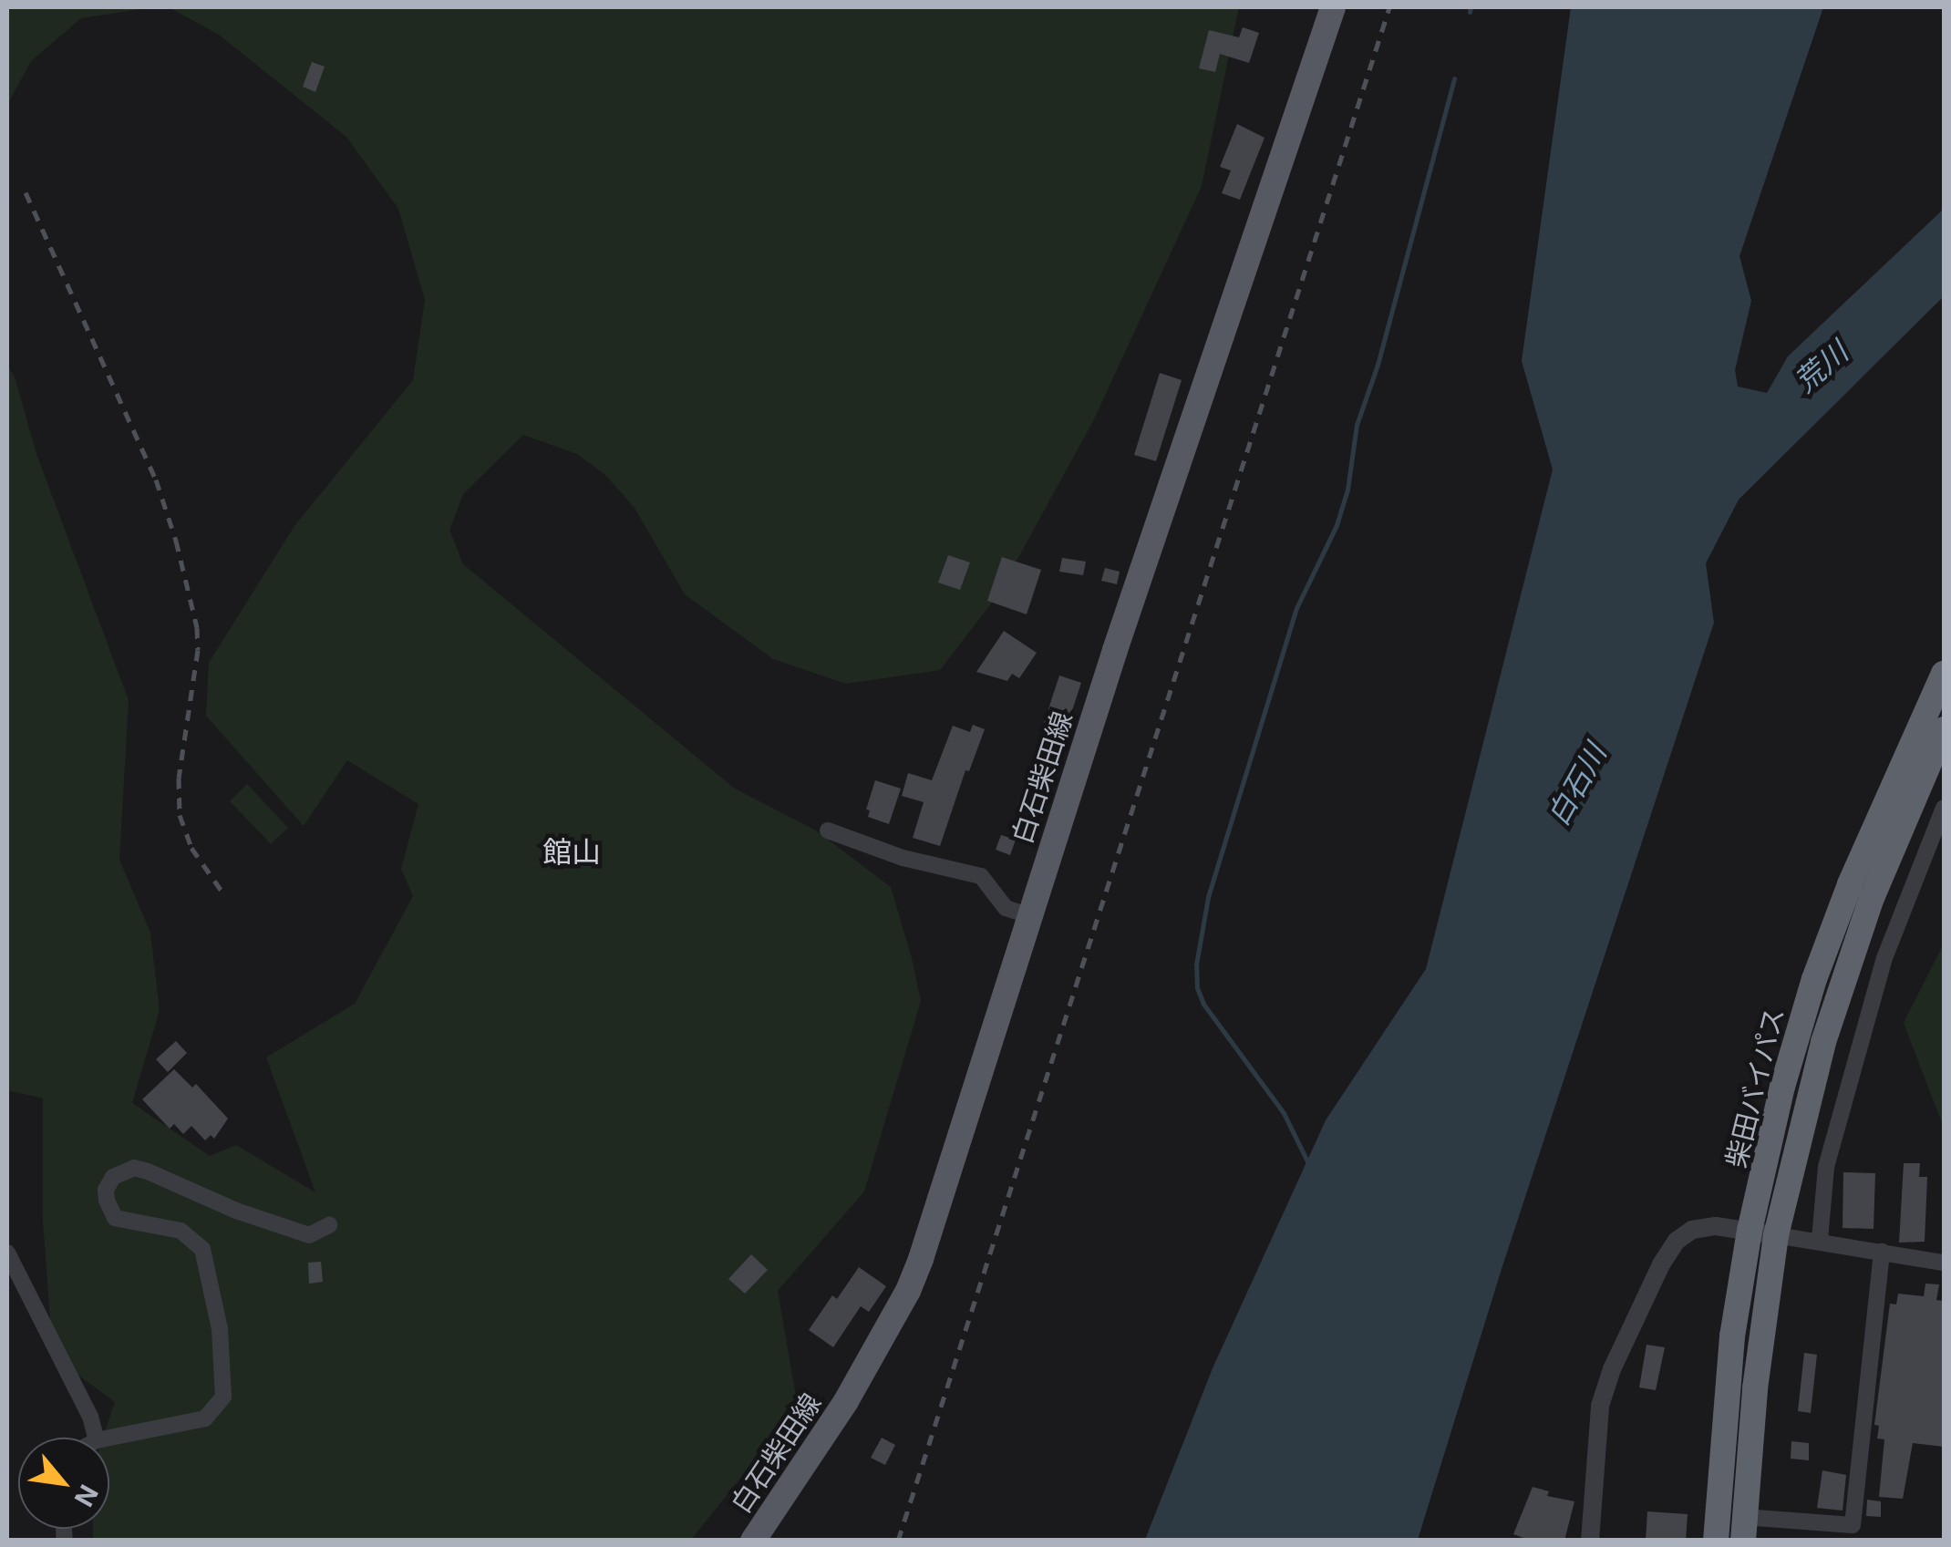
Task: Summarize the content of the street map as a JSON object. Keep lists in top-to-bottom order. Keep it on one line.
{"streets":{"highway":["柴田バイパス"],"main road":["白石柴田線"]},"districts":["館山"],"water":["荒川","白石川"],"north":"bottom right"}
